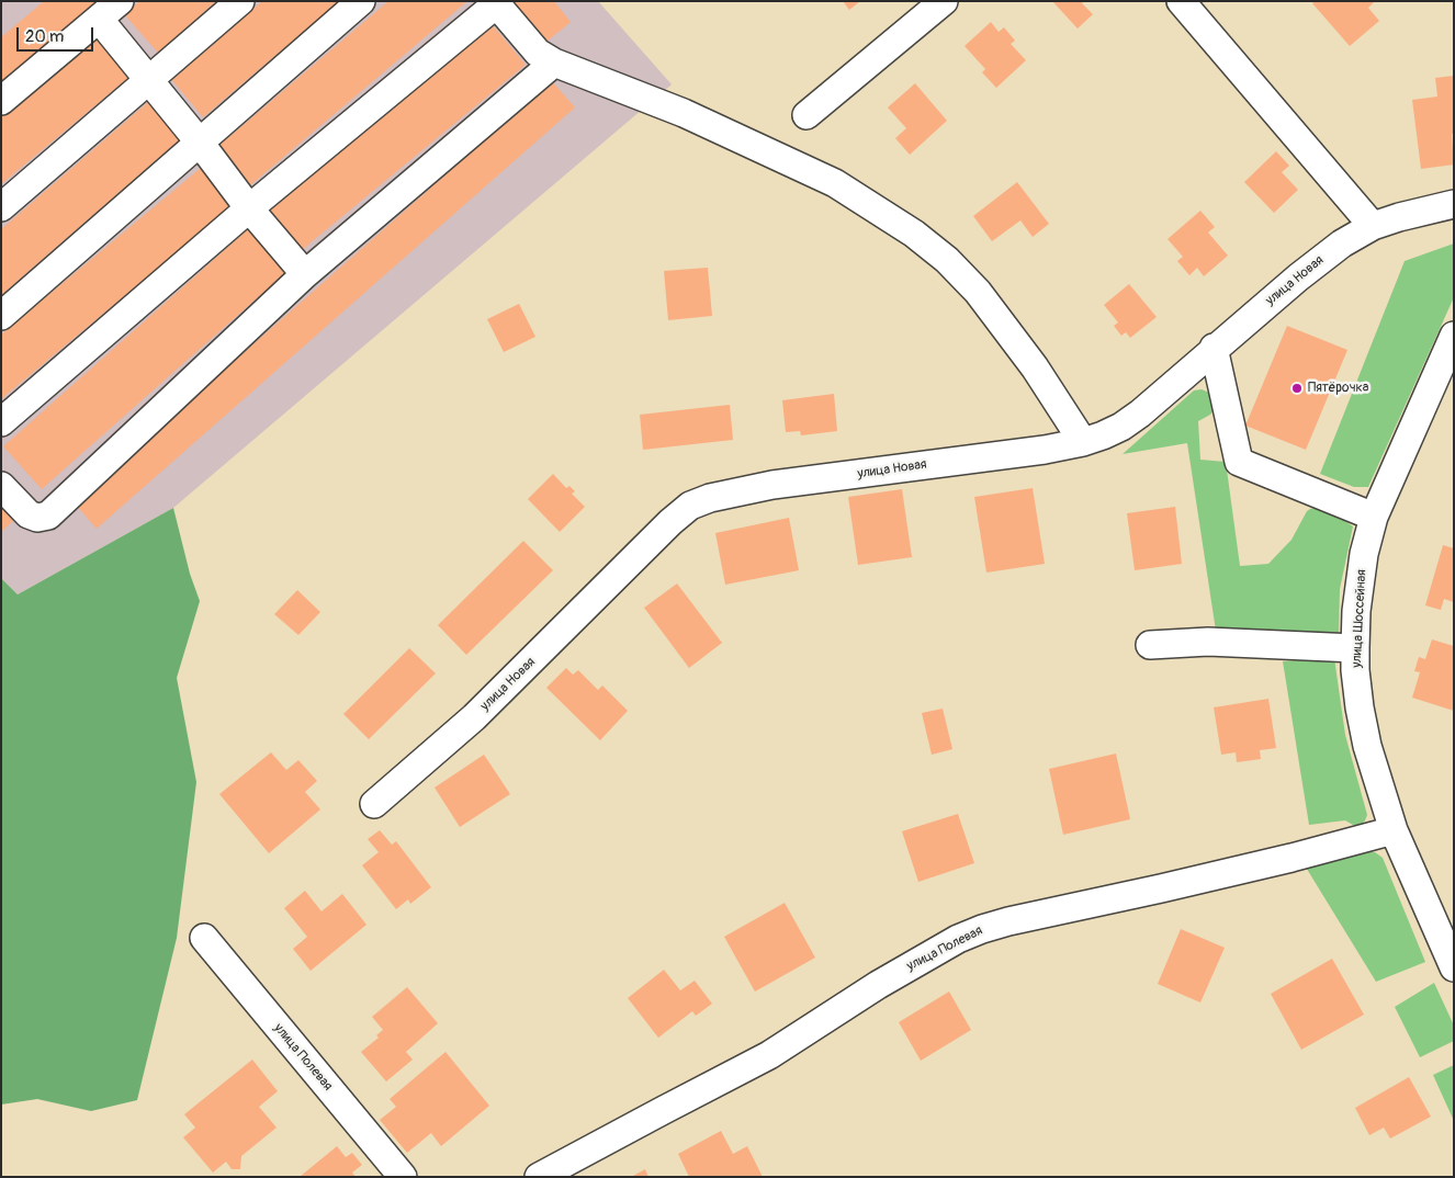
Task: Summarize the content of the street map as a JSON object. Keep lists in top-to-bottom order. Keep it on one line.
{"streets":{"street":["улица Новая","улица Шоссейная","улица Полевая"]},"crossings":[["улица Шоссейная","улица Полевая"]],"places":["Пятёрочка"],"scale_bar":"20 m"}
